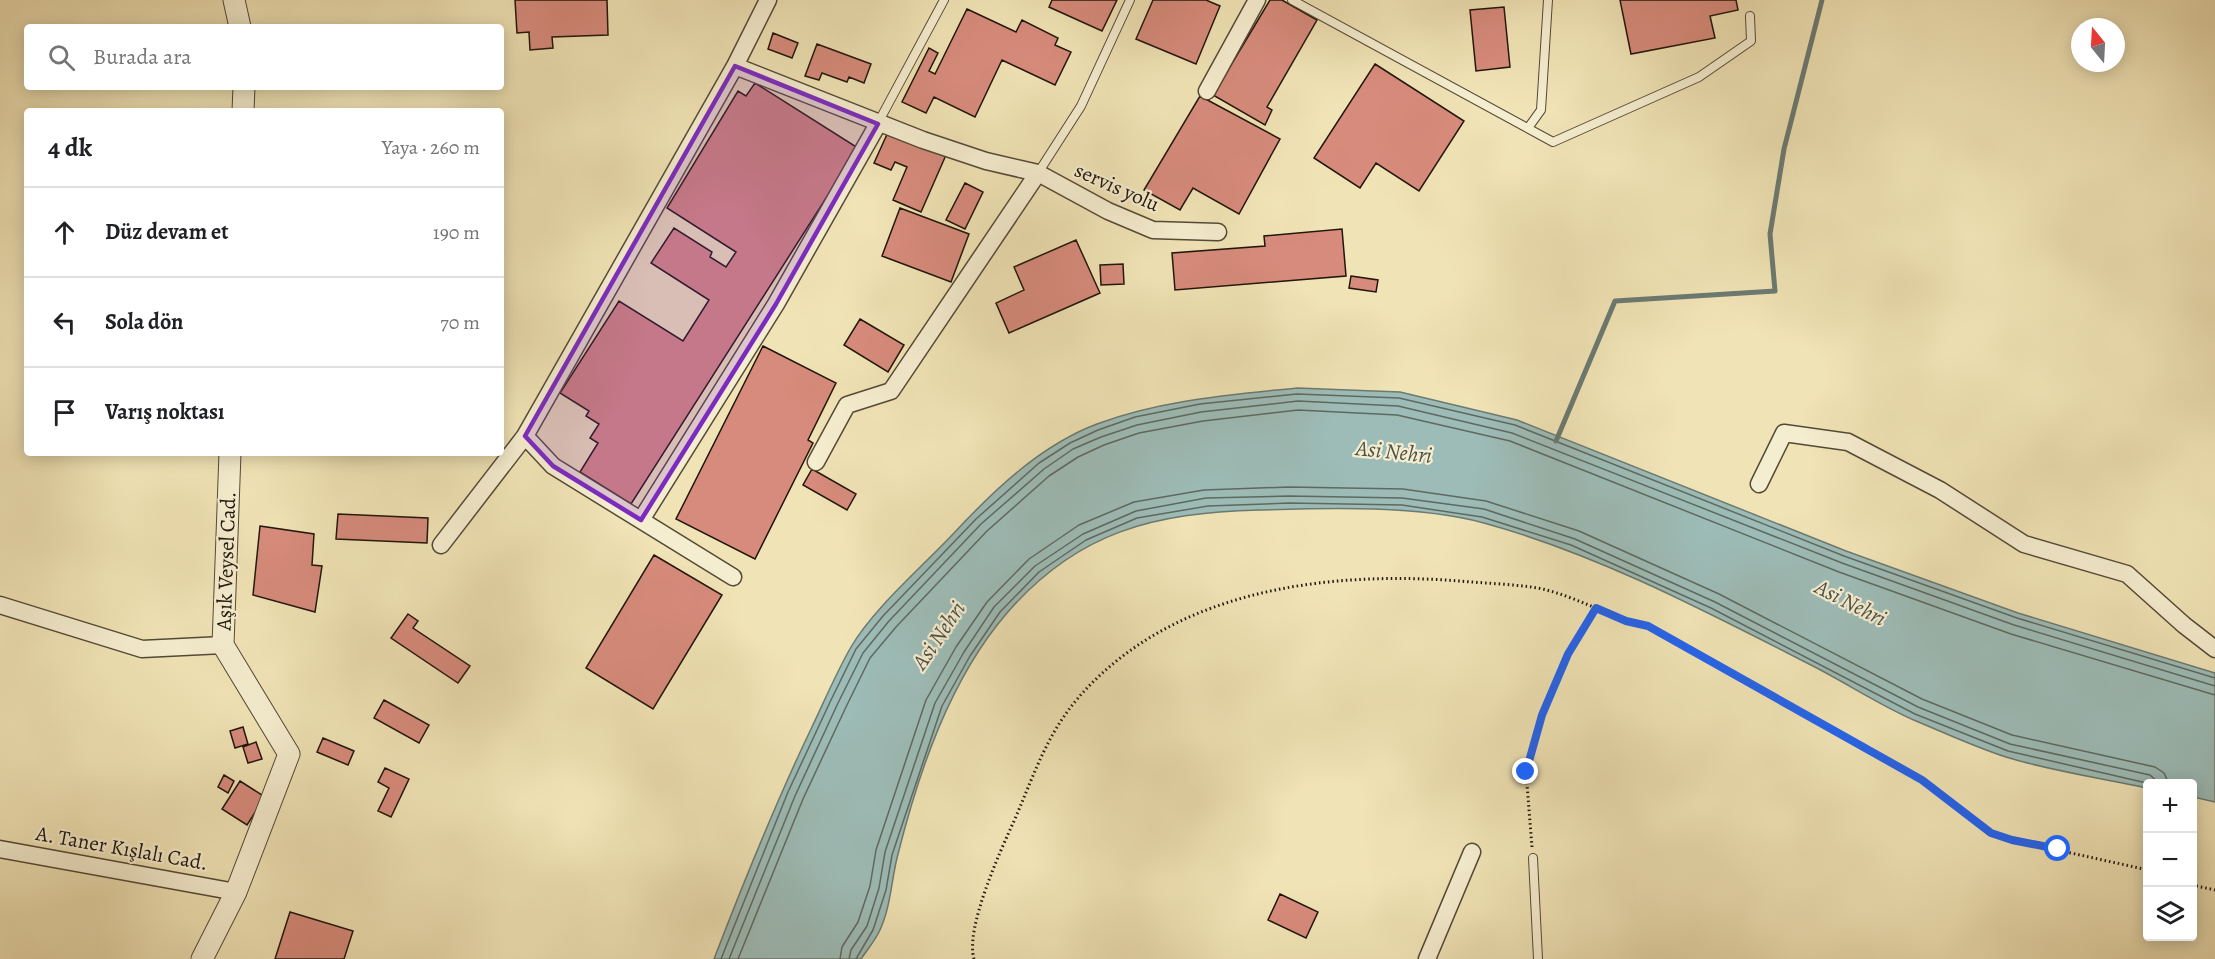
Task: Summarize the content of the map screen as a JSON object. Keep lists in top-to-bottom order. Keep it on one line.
{"streets":{"street":["servis yolu","Aşık Veysel Cad.","A. Taner Kışlalı Cad."]},"crossings":[["Aşık Veysel Cad.","A. Taner Kışlalı Cad."]],"water":["Asi Nehri"],"north":"top","page":{"search":"Burada ara","heading":["4 dk","Yaya · 260 m"],"list":[["Düz devam et","190 m"],["Sola dön","70 m"],"Varış noktası"],"map_buttons":["+","−"]}}
